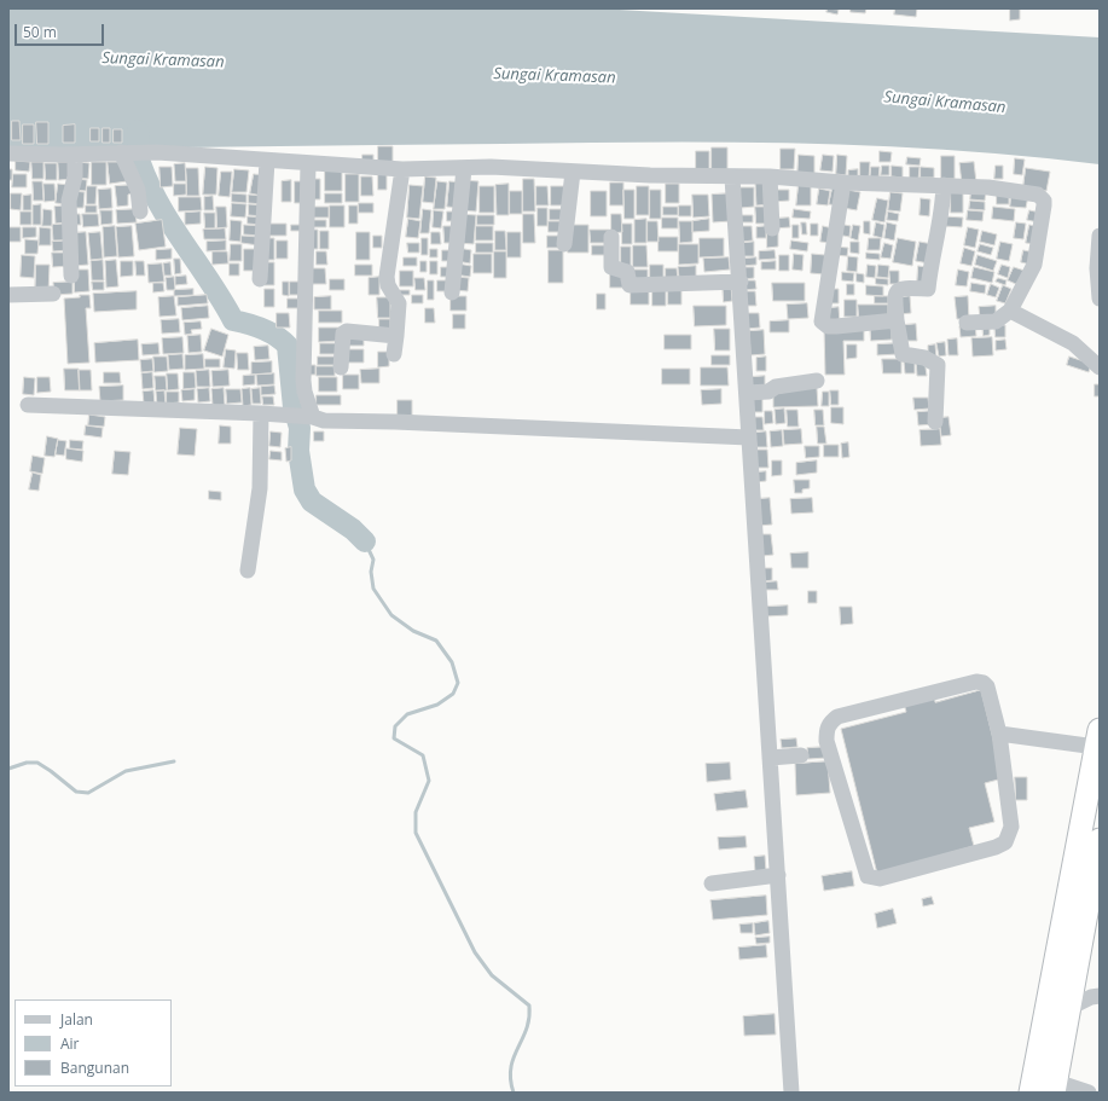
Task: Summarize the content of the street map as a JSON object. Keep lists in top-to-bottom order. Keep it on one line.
{"water":["Sungai Kramasan"],"legend":["Jalan","Air","Bangunan"],"scale_bar":"50 m"}
